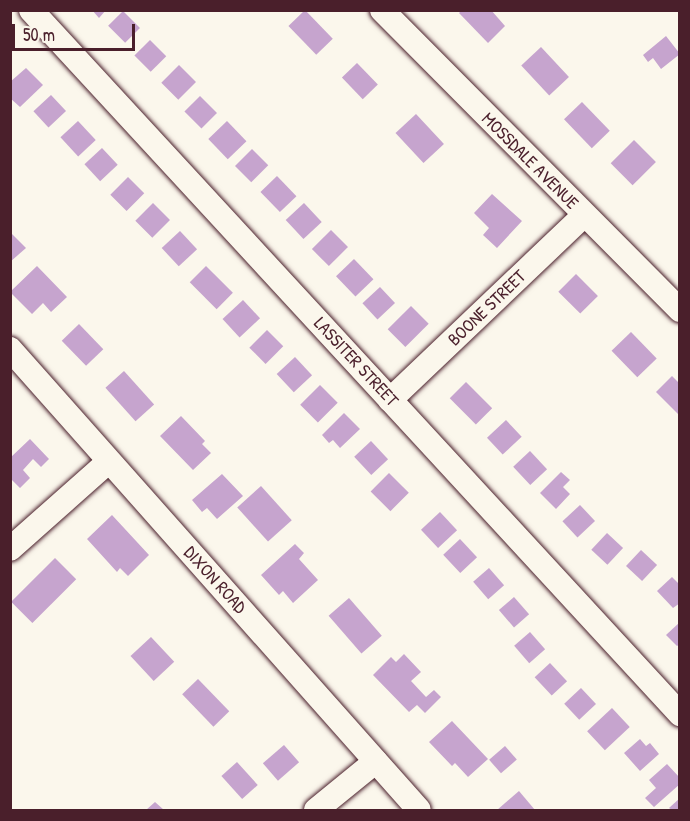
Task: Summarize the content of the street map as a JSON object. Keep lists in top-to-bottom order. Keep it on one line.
{"streets":{"street":["MOSSDALE AVENUE","BOONE STREET","LASSITER STREET","DIXON ROAD"]},"crossings":[["MOSSDALE AVENUE","BOONE STREET"],["BOONE STREET","LASSITER STREET"]],"scale_bar":"50 m"}
